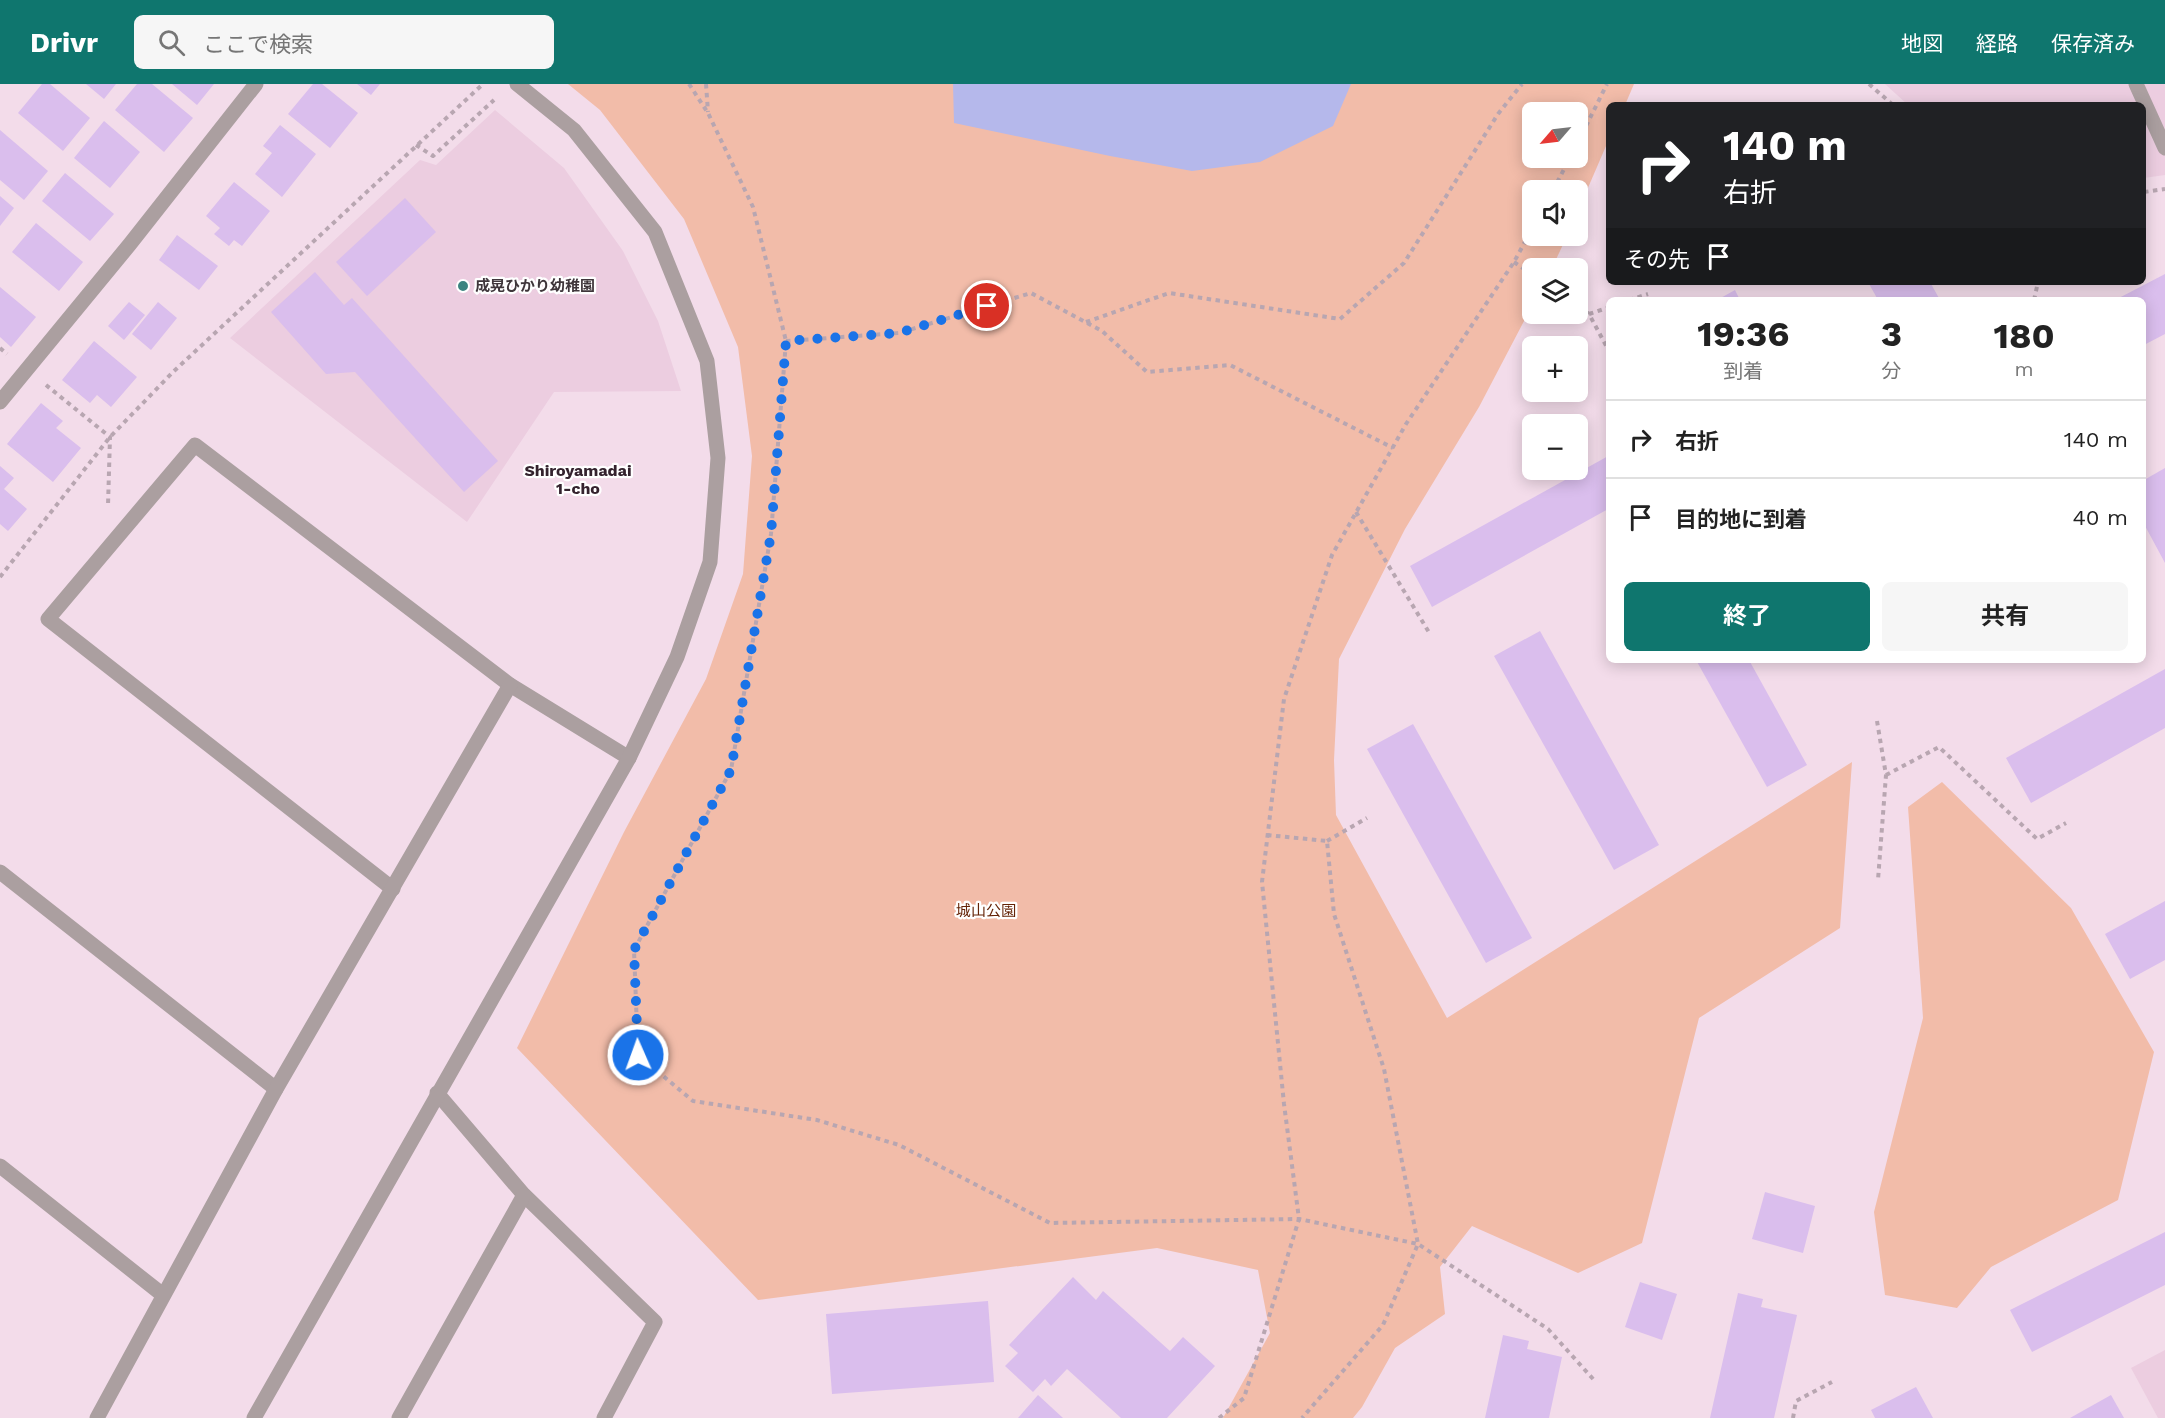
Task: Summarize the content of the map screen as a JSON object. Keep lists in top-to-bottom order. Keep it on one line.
{"districts":["Shiroyamadai 1-cho"],"parks":["城山公園"],"places":["成晃ひかり幼稚園"],"north":"bottom left","page":{"header":"Drivr","search":"ここで検索","nav":["地図","経路","保存済み"],"map_buttons":["+","−"],"turn":["140 m","右折"],"then":"その先","eta":["19:36","到着","3","分","180","m"],"list":[{"name":"右折","value":"140 m"},{"name":"目的地に到着","value":"40 m"}],"buttons":["終了","共有"]}}
